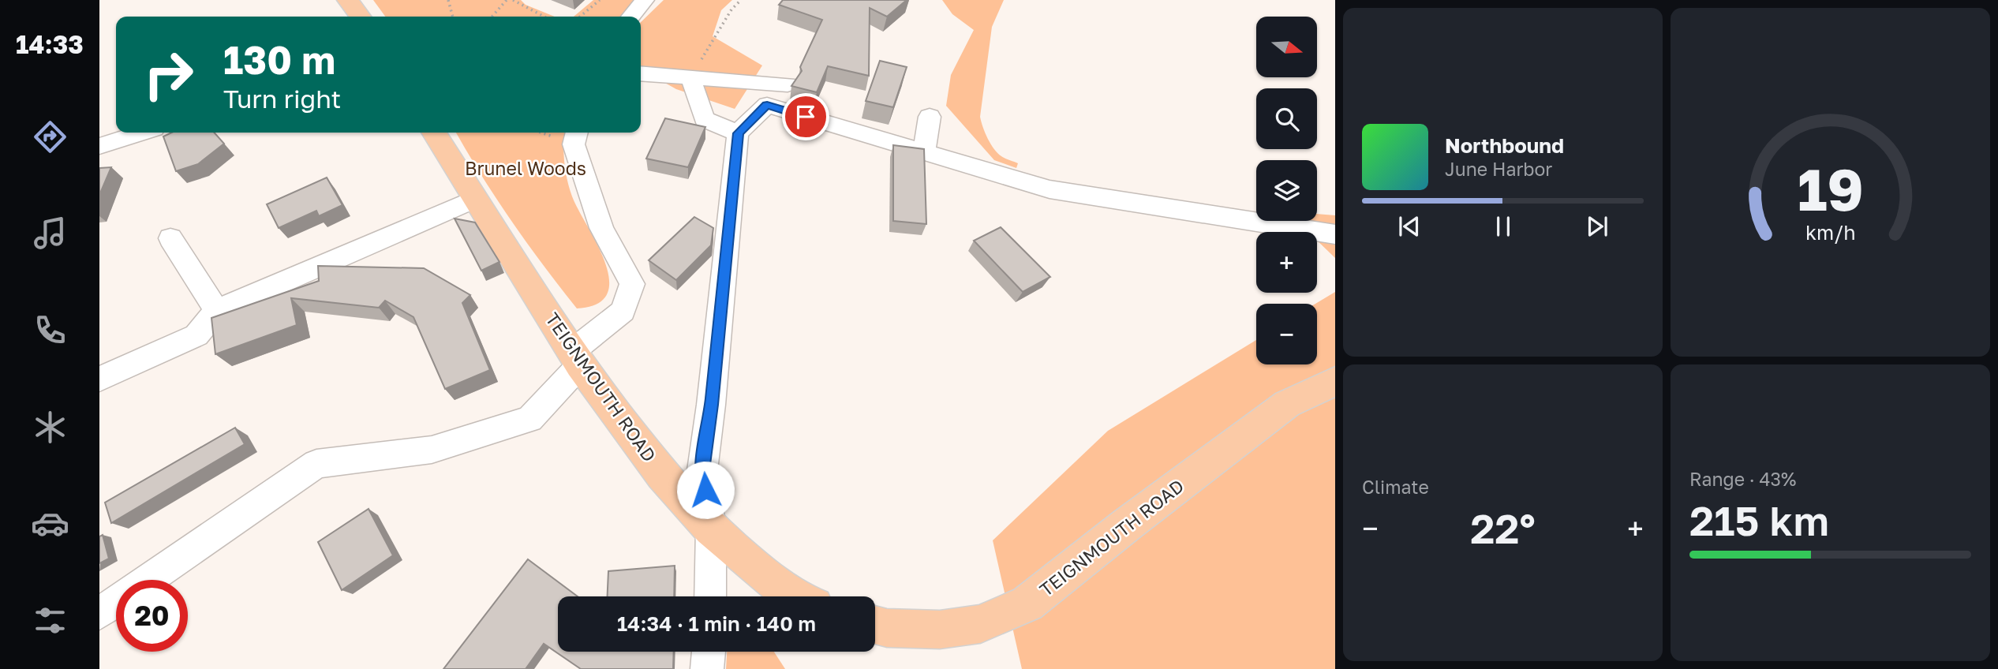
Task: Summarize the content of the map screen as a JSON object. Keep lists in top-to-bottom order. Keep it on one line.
{"streets":{"main road":["TEIGNMOUTH ROAD"]},"parks":["Brunel Woods"],"north":"right","page":{"tabs":"14:33","map_buttons":["+","−"],"turn":["130 m","Turn right"],"song":["Northbound","June Harbor"],"tile":["Climate",["Range · 43%","215 km"]],"heat":["−","22°","+"],"limit":"20","trip":"14:34 · 1 min · 140 m","gauge":["19","km/h"]}}
